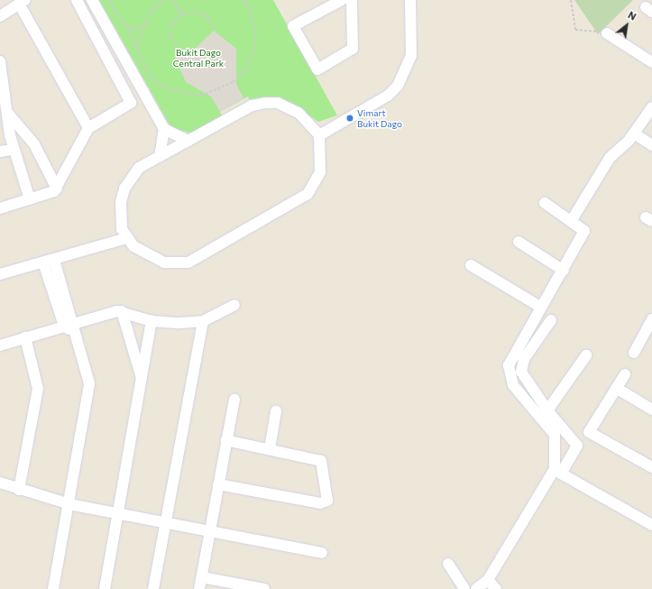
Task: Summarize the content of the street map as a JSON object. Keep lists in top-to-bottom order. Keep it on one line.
{"parks":["Bukit Dago Central Park"],"places":["Vimart Bukit Dago"],"north":"top right"}
